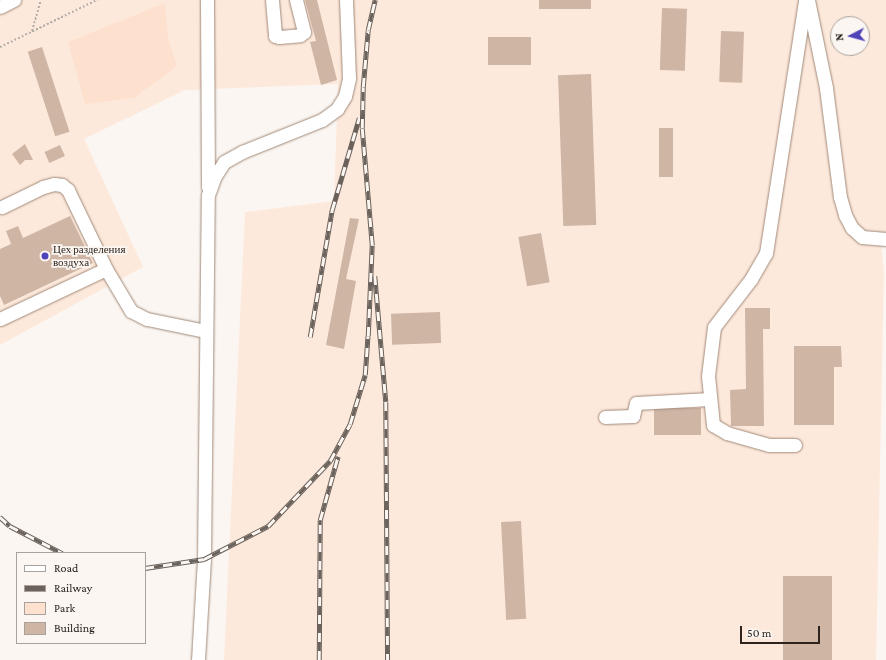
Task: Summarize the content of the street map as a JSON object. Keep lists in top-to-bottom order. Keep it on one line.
{"places":["Цех разделения воздуха"],"legend":["Road","Railway","Park","Building"],"scale_bar":"50 m","north":"left"}
